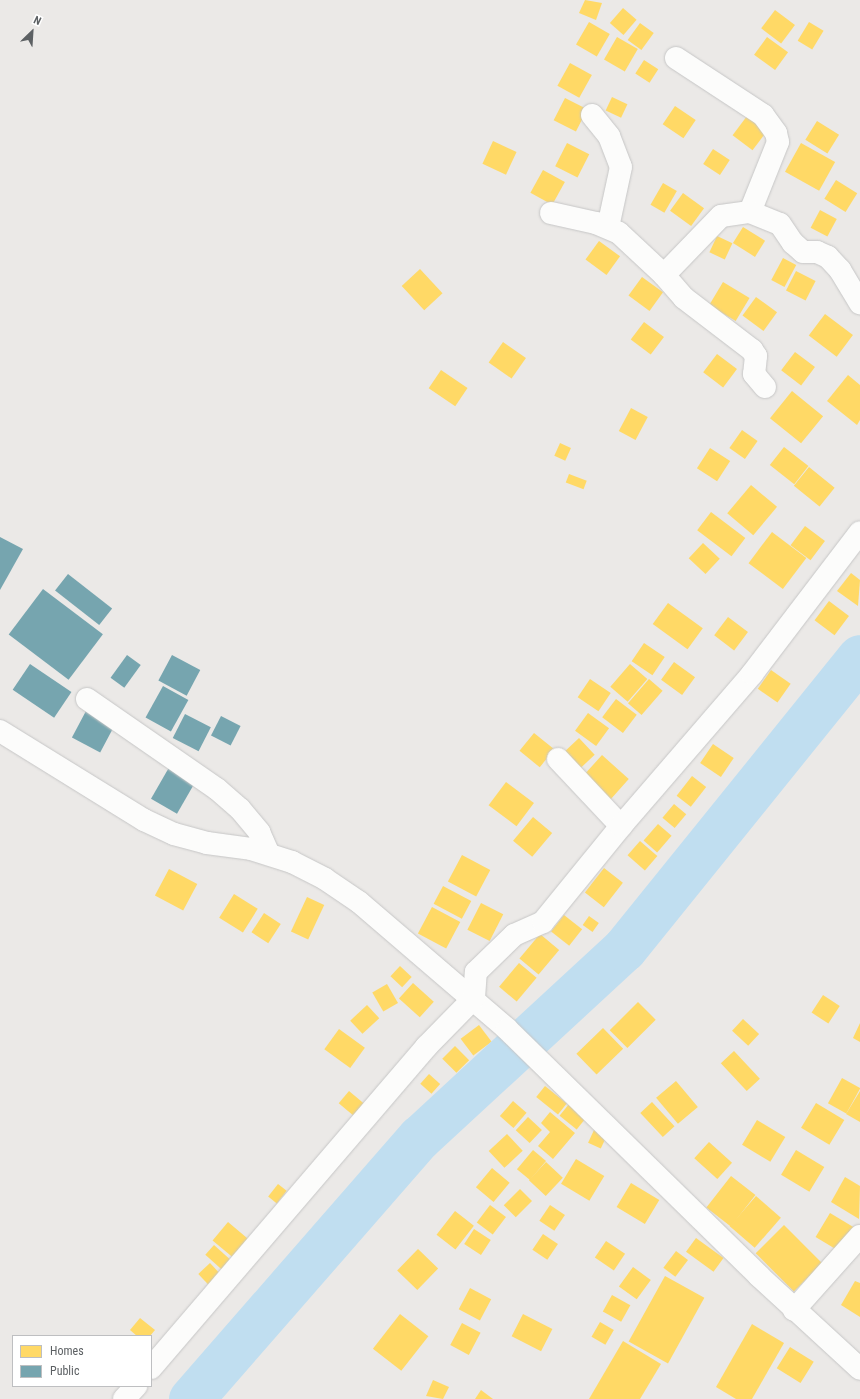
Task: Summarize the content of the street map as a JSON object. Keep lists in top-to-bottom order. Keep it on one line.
{"legend":["Homes","Public"],"north":"top right"}
